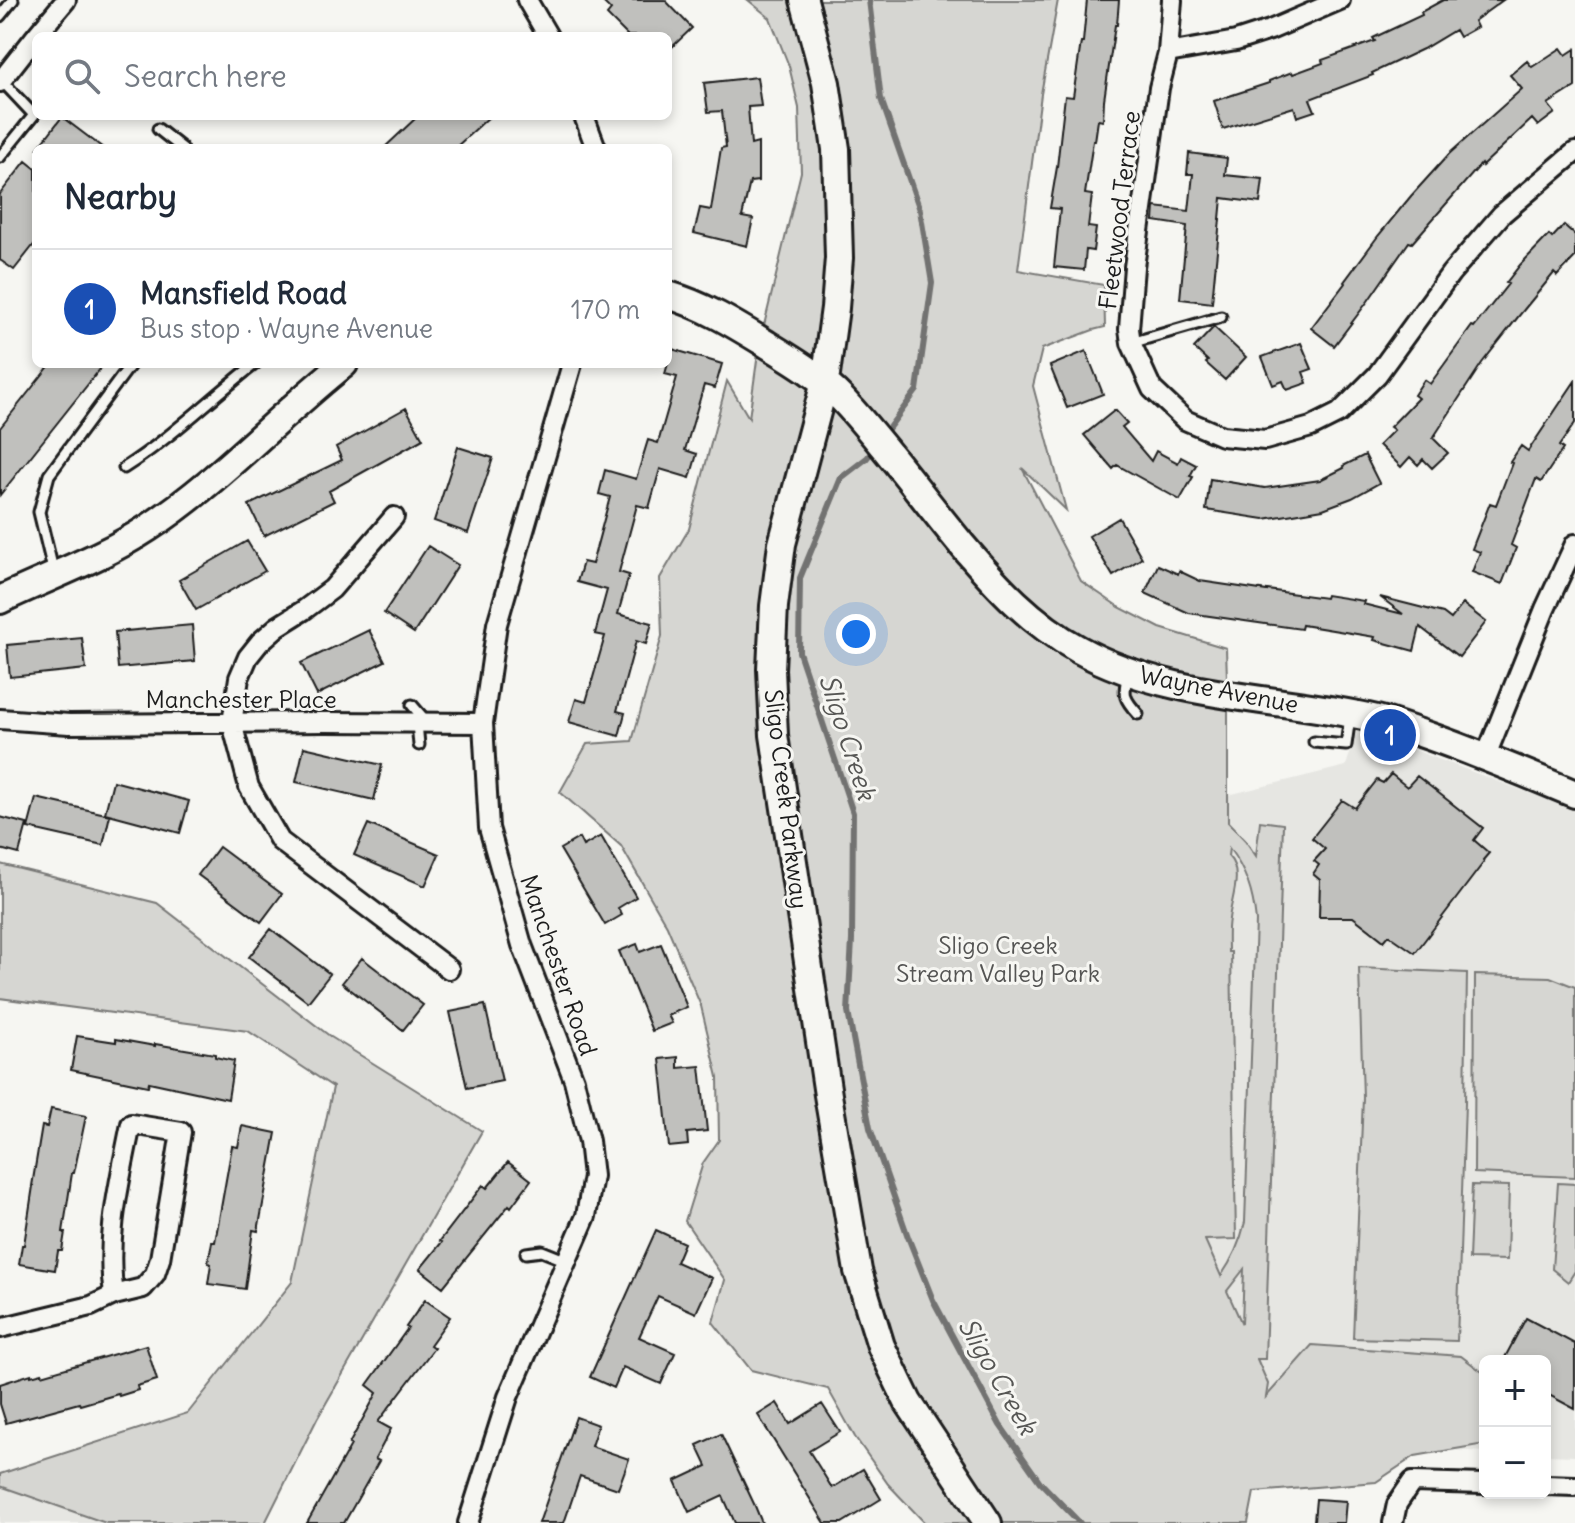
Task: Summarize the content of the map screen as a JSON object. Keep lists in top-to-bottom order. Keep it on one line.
{"streets":{"street":["Fleetwood Terrace","Wayne Avenue","Manchester Place","Sligo Creek Parkway","Manchester Road"]},"crossings":[["Wayne Avenue","Sligo Creek Parkway"],["Manchester Place","Manchester Road"]],"water":["Sligo Creek"],"parks":["Sligo Creek Stream Valley Park"],"page":{"search":"Search here","heading":"Nearby","list":[{"mark":"1","name":"Mansfield Road","note":"Bus stop · Wayne Avenue","value":"170 m"}],"pins":"1","map_buttons":["+","−"]}}
